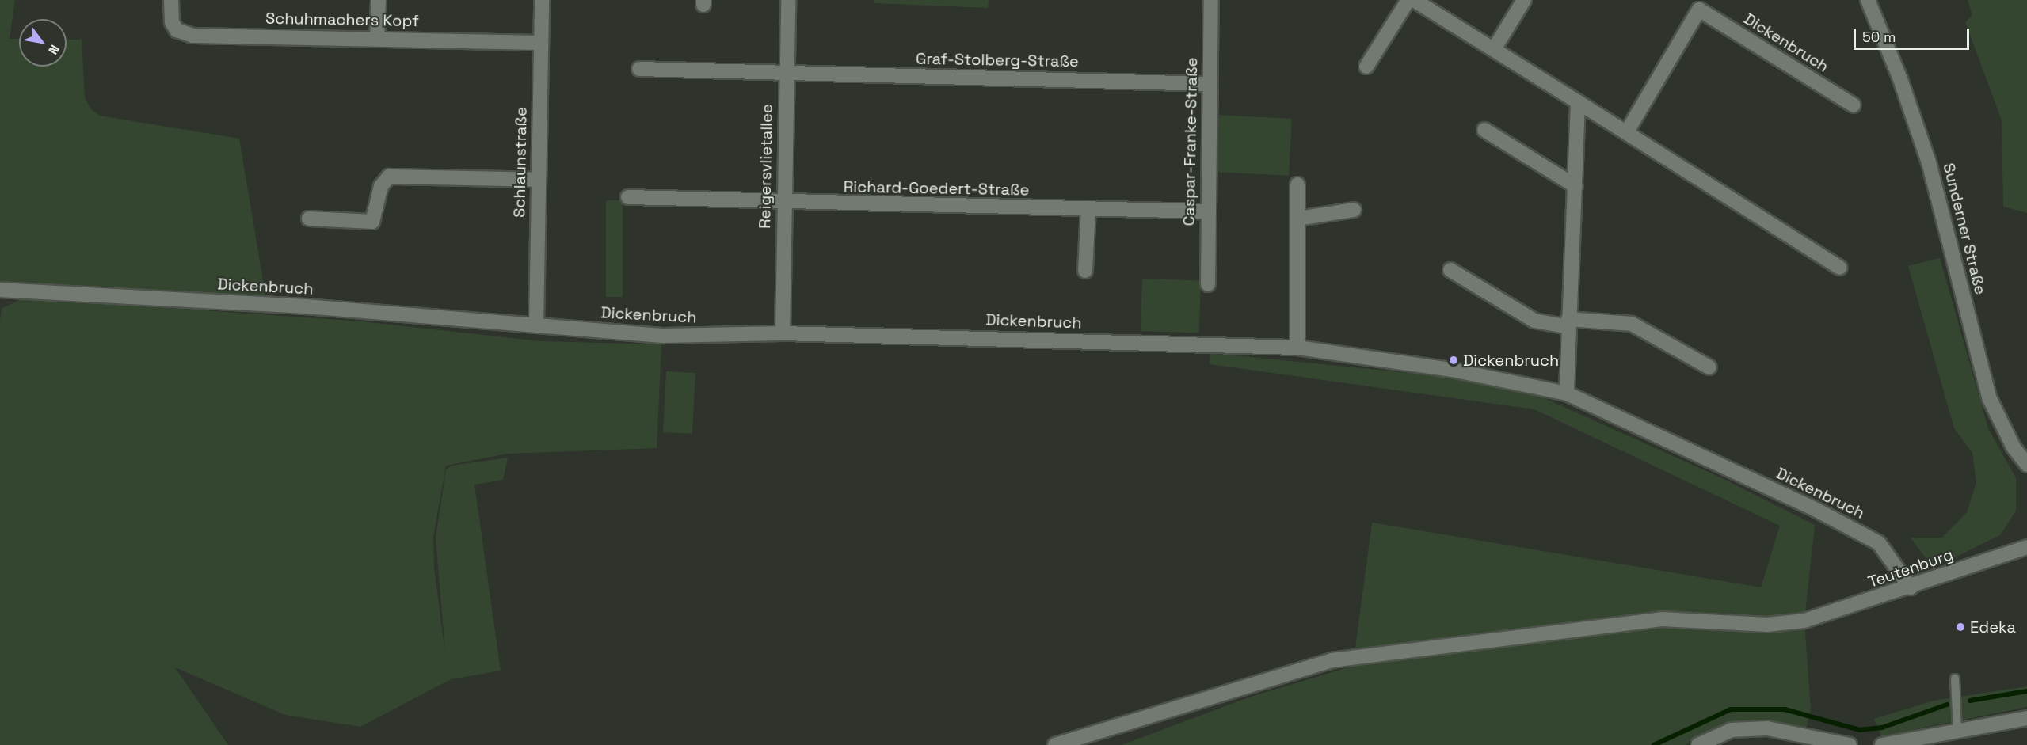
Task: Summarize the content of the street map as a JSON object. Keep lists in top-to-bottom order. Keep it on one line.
{"streets":{"street":["Schuhmachers Kopf","Dickenbruch","Graf-Stolberg-Straße","Caspar-Franke-Straße","Schlaunstraße","Reigersvlietallee","Richard-Goedert-Straße","Sunderner Straße","Teutenburg"]},"crossings":[["Schuhmachers Kopf","Schlaunstraße"],["Dickenbruch","Schlaunstraße"],["Dickenbruch","Reigersvlietallee"],["Dickenbruch","Teutenburg"],["Graf-Stolberg-Straße","Caspar-Franke-Straße"],["Graf-Stolberg-Straße","Reigersvlietallee"],["Caspar-Franke-Straße","Richard-Goedert-Straße"],["Reigersvlietallee","Richard-Goedert-Straße"]],"places":["Dickenbruch","Edeka"],"scale_bar":"50 m","north":"bottom right"}
